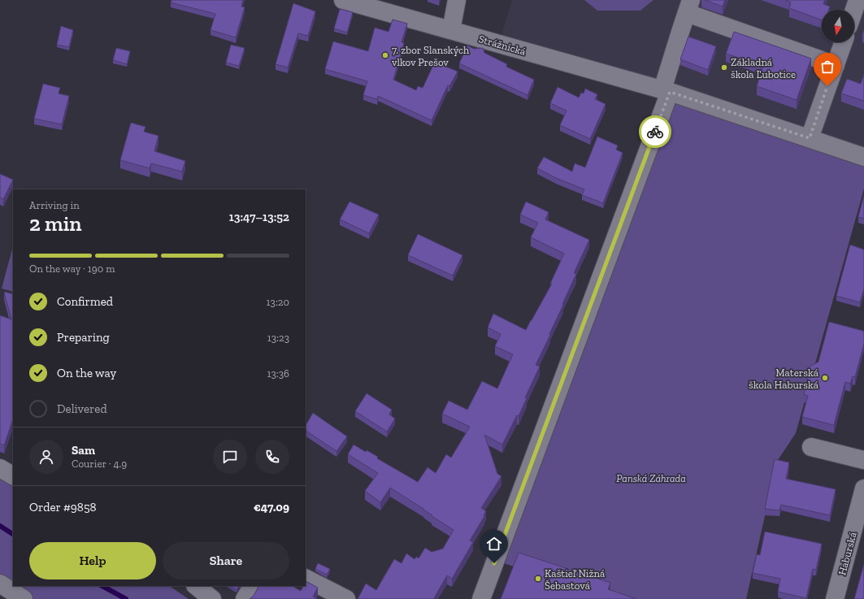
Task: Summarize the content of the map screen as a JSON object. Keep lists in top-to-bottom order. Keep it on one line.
{"streets":{"street":["Strážnická","Haburská"]},"parks":["Panská Záhrada"],"places":["7. zbor Slanských vlkov Prešov","Základná škola Ľubotice","Materská škola Haburská","Kaštieľ Nižná Šebastová"],"north":"bottom","page":{"heading":["2 min","Arriving in","13:47–13:52"],"panel":["Sam","Courier · 4.9","Order #9858","€47.09"],"bar":"On the way · 190 m","list":[["Confirmed","13:20"],["Preparing","13:23"],["On the way","13:36"],"Delivered"],"buttons":["Help","Share"]}}
